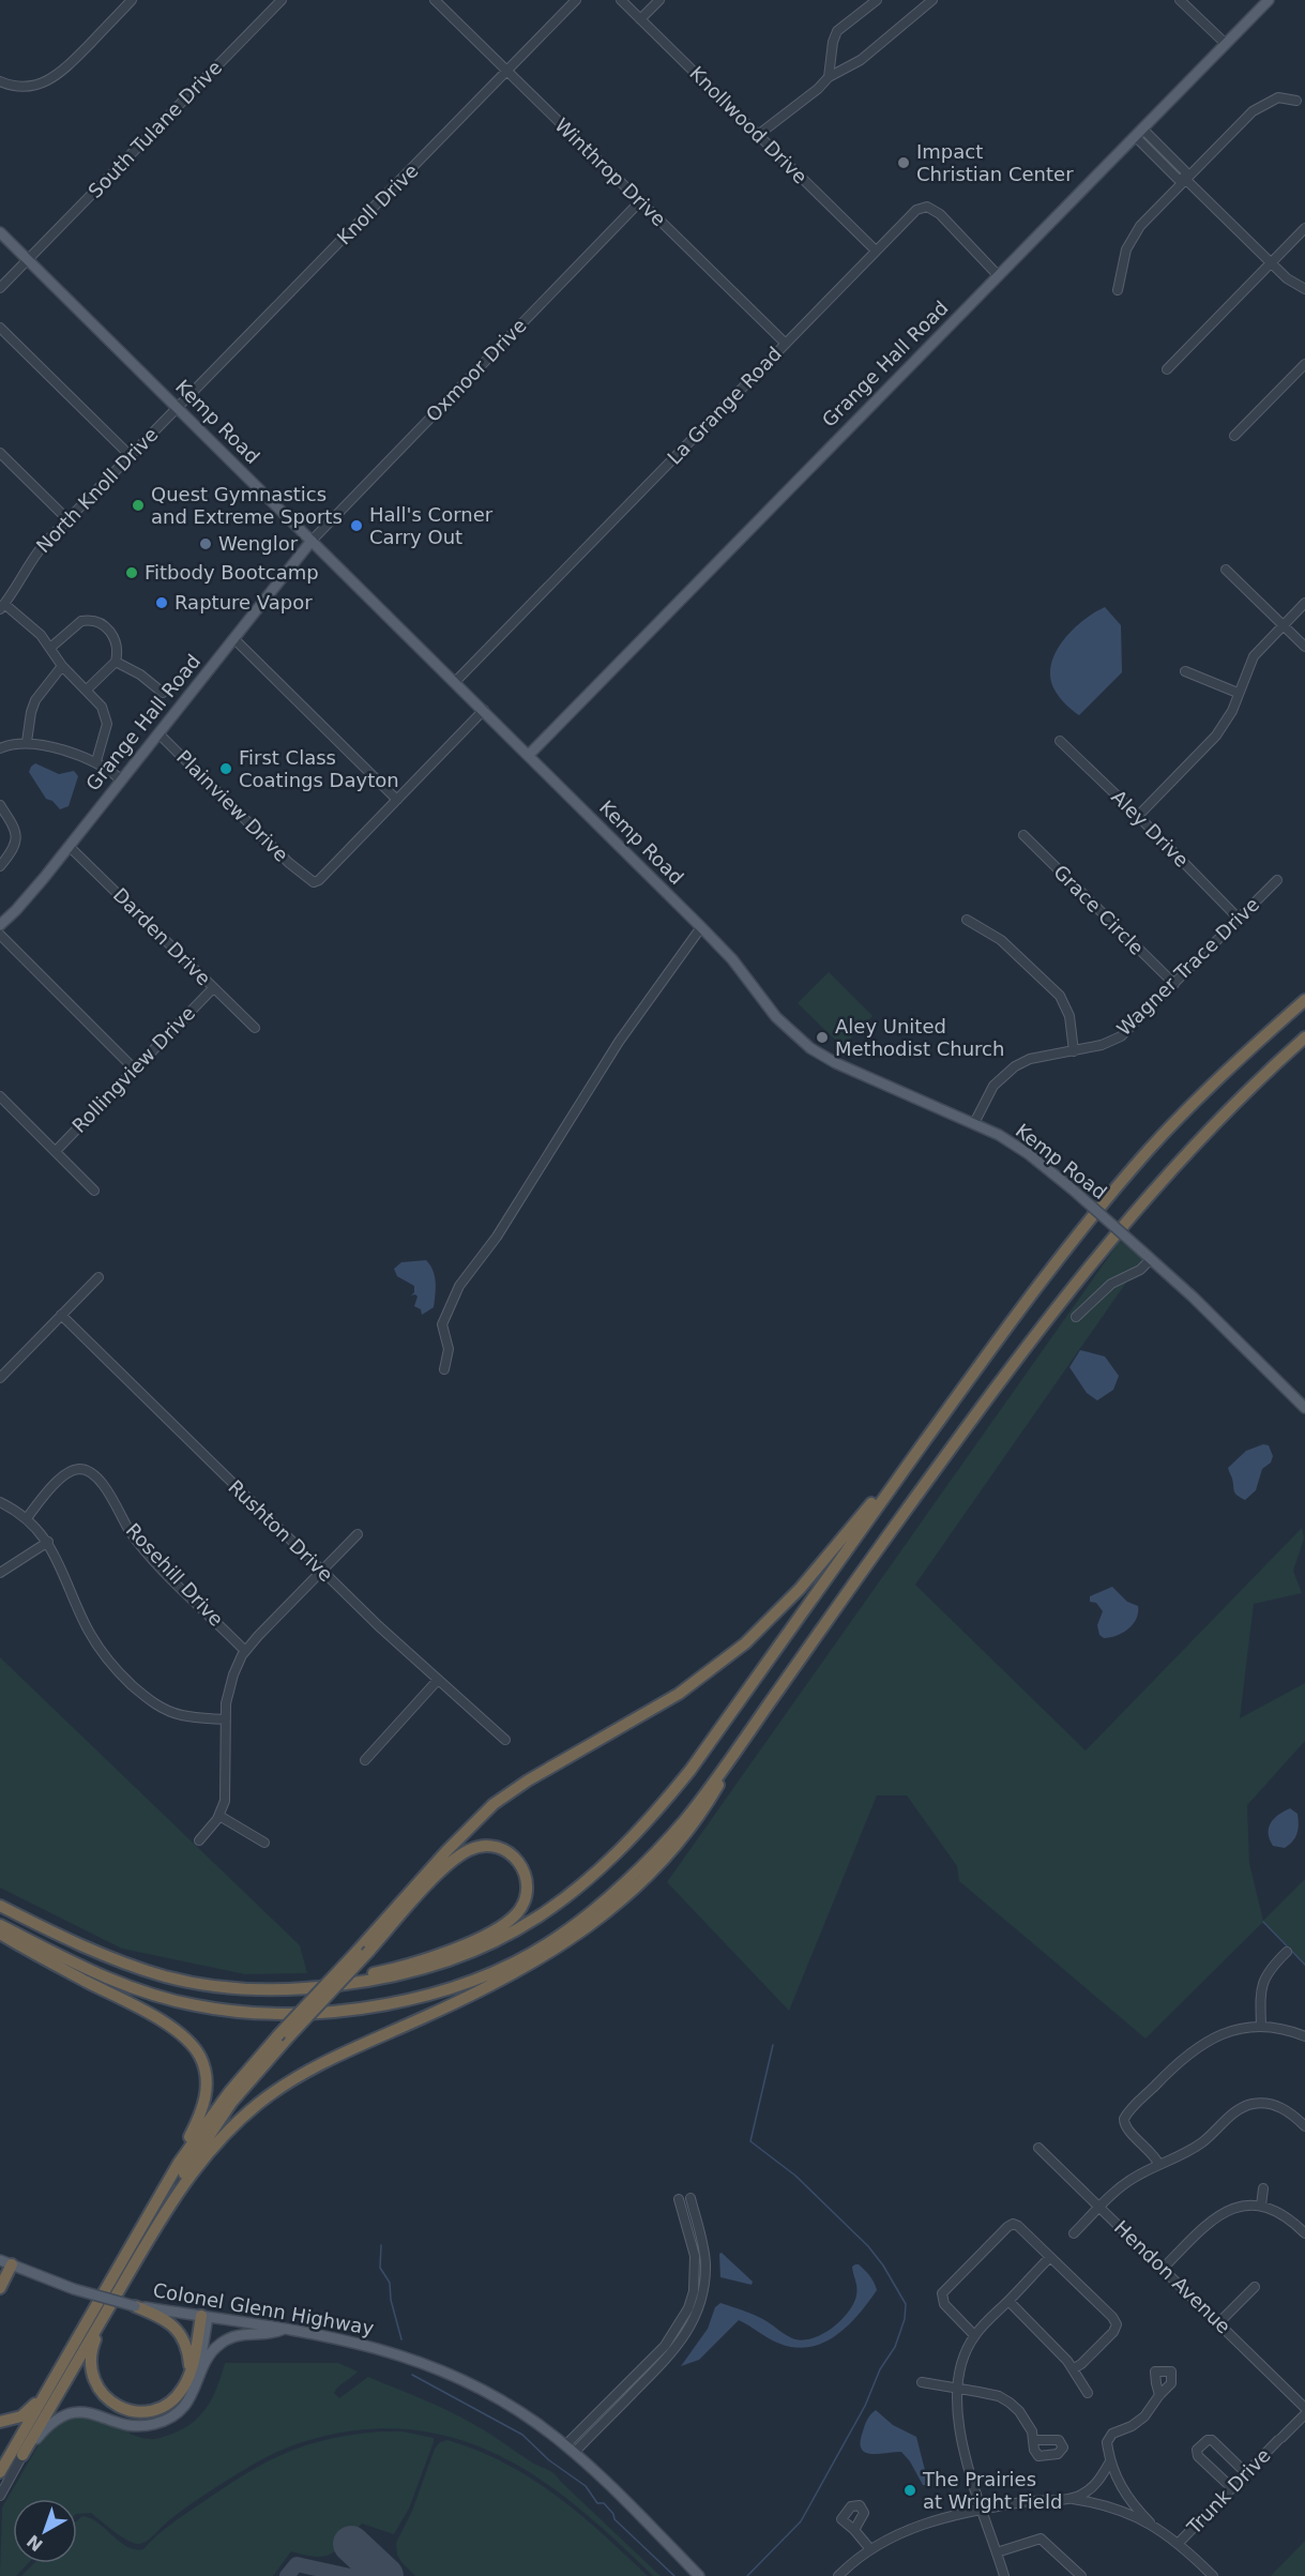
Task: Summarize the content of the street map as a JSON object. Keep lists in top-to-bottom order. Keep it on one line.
{"streets":{"main road":["Grange Hall Road","Kemp Road","Colonel Glenn Highway"],"street":["Knollwood Drive","South Tulane Drive","Winthrop Drive","Knoll Drive","Oxmoor Drive","La Grange Road","North Knoll Drive","Plainview Drive","Aley Drive","Grace Circle","Darden Drive","Wagner Trace Drive","Rollingview Drive","Rushton Drive","Rosehill Drive","Hendon Avenue","Trunk Drive"]},"crossings":[["Knollwood Drive","La Grange Road"],["South Tulane Drive","Kemp Road"],["Winthrop Drive","Knoll Drive"],["Winthrop Drive","Oxmoor Drive"],["Winthrop Drive","La Grange Road"],["Knoll Drive","Kemp Road"],["Knoll Drive","North Knoll Drive"],["Grange Hall Road","Oxmoor Drive"],["Grange Hall Road","La Grange Road"],["Grange Hall Road","Kemp Road"],["Grange Hall Road","Plainview Drive"],["Grange Hall Road","Darden Drive"],["Oxmoor Drive","Kemp Road"],["La Grange Road","Kemp Road"],["Kemp Road","North Knoll Drive"],["Kemp Road","Wagner Trace Drive"],["Aley Drive","Wagner Trace Drive"],["Grace Circle","Wagner Trace Drive"],["Darden Drive","Rollingview Drive"]],"places":["Impact Christian Center","Quest Gymnastics and Extreme Sports","Hall's Corner Carry Out","Wenglor","Fitbody Bootcamp","Rapture Vapor","First Class Coatings Dayton","Aley United Methodist Church","The Prairies at Wright Field"],"north":"bottom left"}
